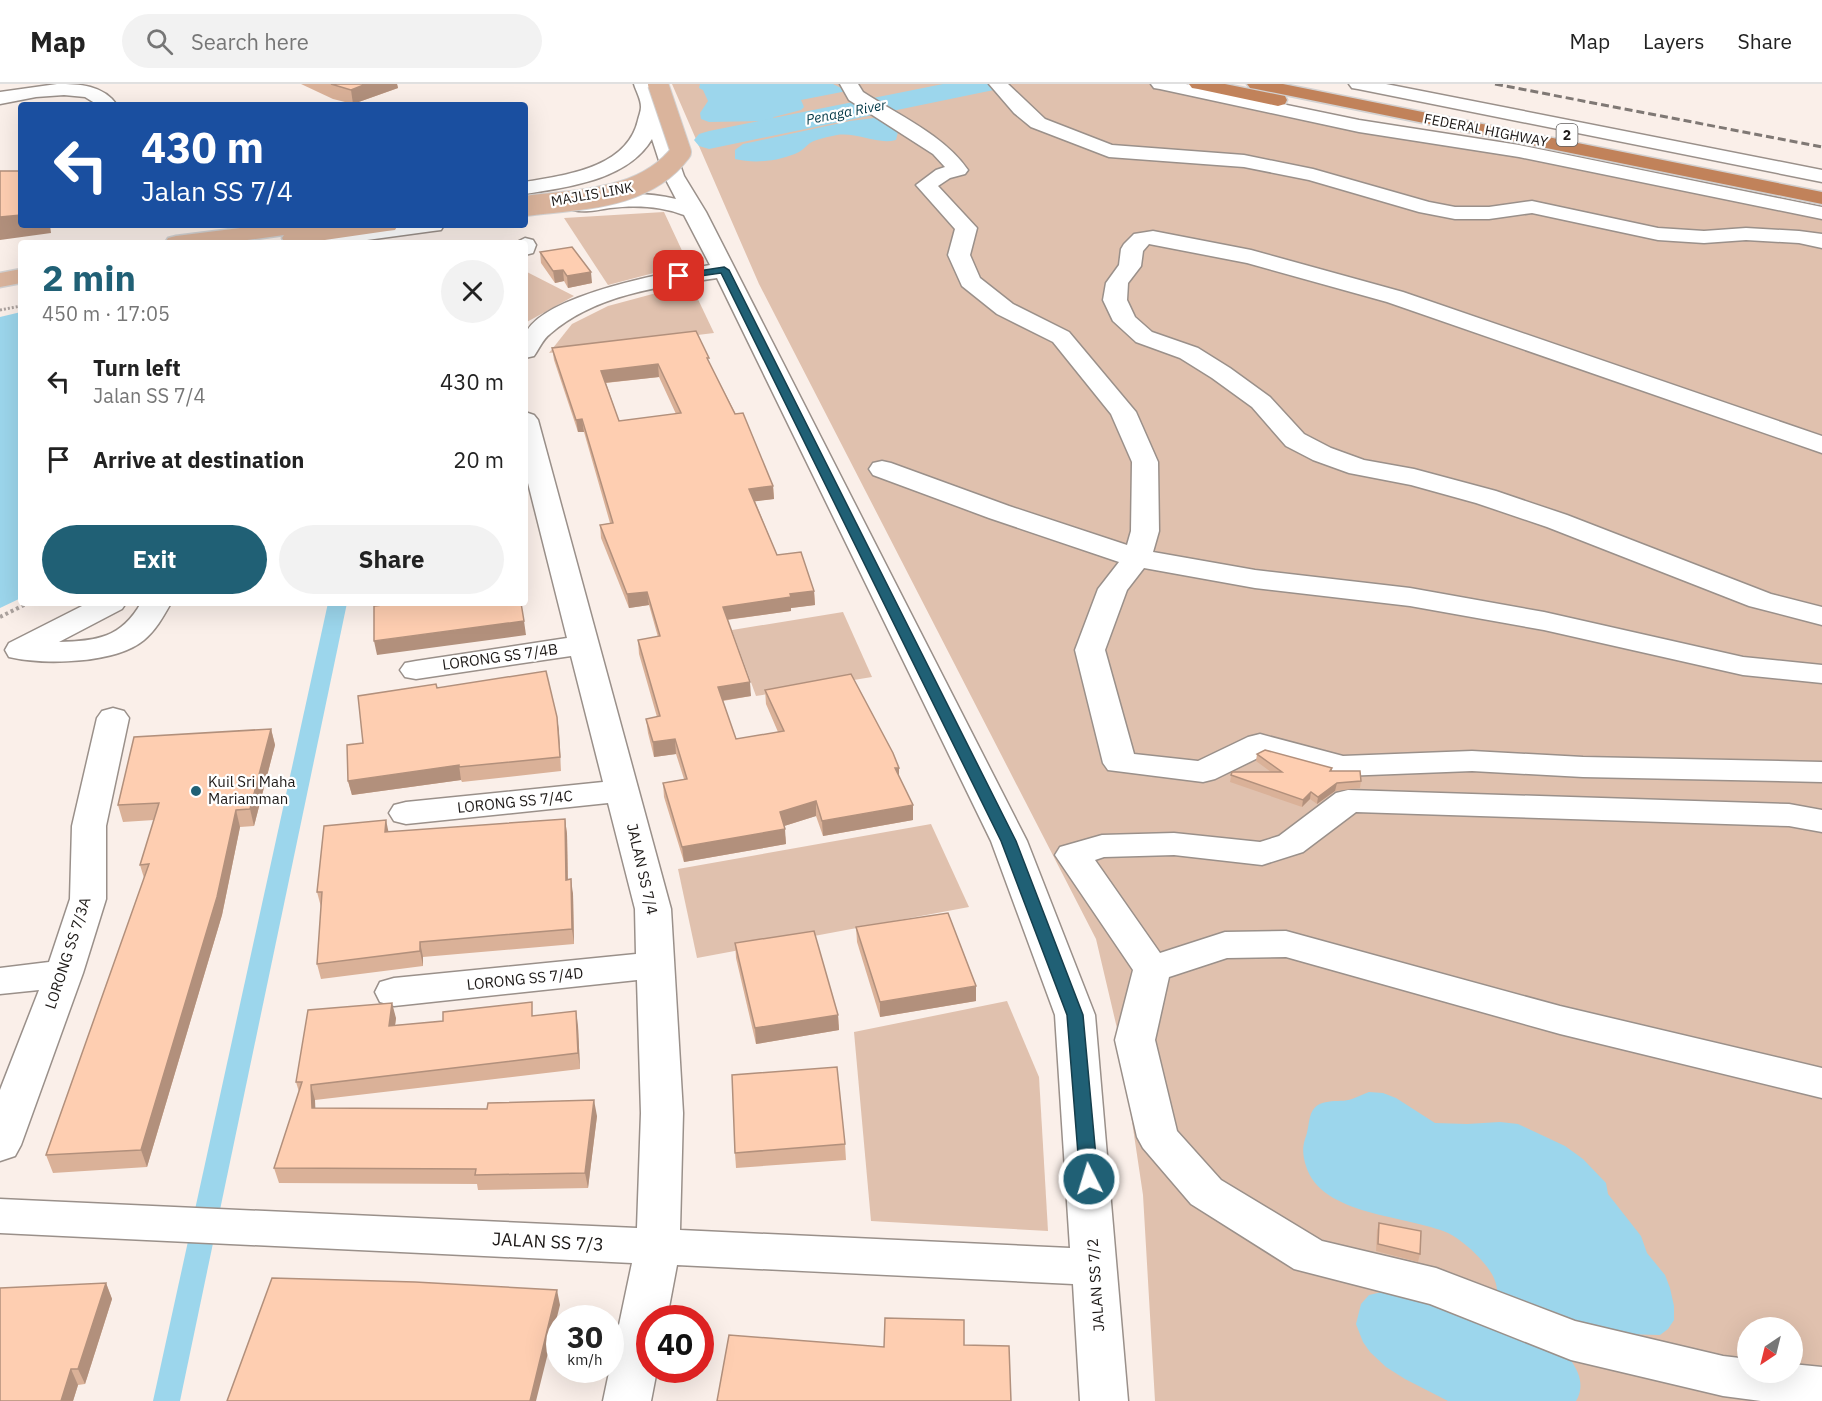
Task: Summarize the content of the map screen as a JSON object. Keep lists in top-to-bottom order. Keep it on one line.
{"streets":{"highway":["FEDERAL HIGHWAY","2"],"main road":["MAJLIS LINK"],"street":["LORONG SS 7/4B","LORONG SS 7/4C","JALAN SS 7/4","LORONG SS 7/3A","LORONG SS 7/4D","JALAN SS 7/3","JALAN SS 7/2"]},"crossings":[["MAJLIS LINK","JALAN SS 7/2"],["LORONG SS 7/4B","JALAN SS 7/4"],["LORONG SS 7/4C","JALAN SS 7/4"],["JALAN SS 7/4","LORONG SS 7/4D"],["JALAN SS 7/4","JALAN SS 7/3"],["JALAN SS 7/3","JALAN SS 7/2"]],"water":["Penaga River"],"places":["Kuil Sri Maha Mariamman"],"north":"bottom left","page":{"header":"Map","search":"Search here","nav":["Map","Layers","Share"],"turn":["430 m","Jalan SS 7/4"],"heading":["2 min","450 m · 17:05"],"list":[{"name":"Turn left","note":"Jalan SS 7/4","value":"430 m"},{"name":"Arrive at destination","value":"20 m"}],"buttons":["Exit","Share"],"speed":"30 km/h","limit":"40"}}
